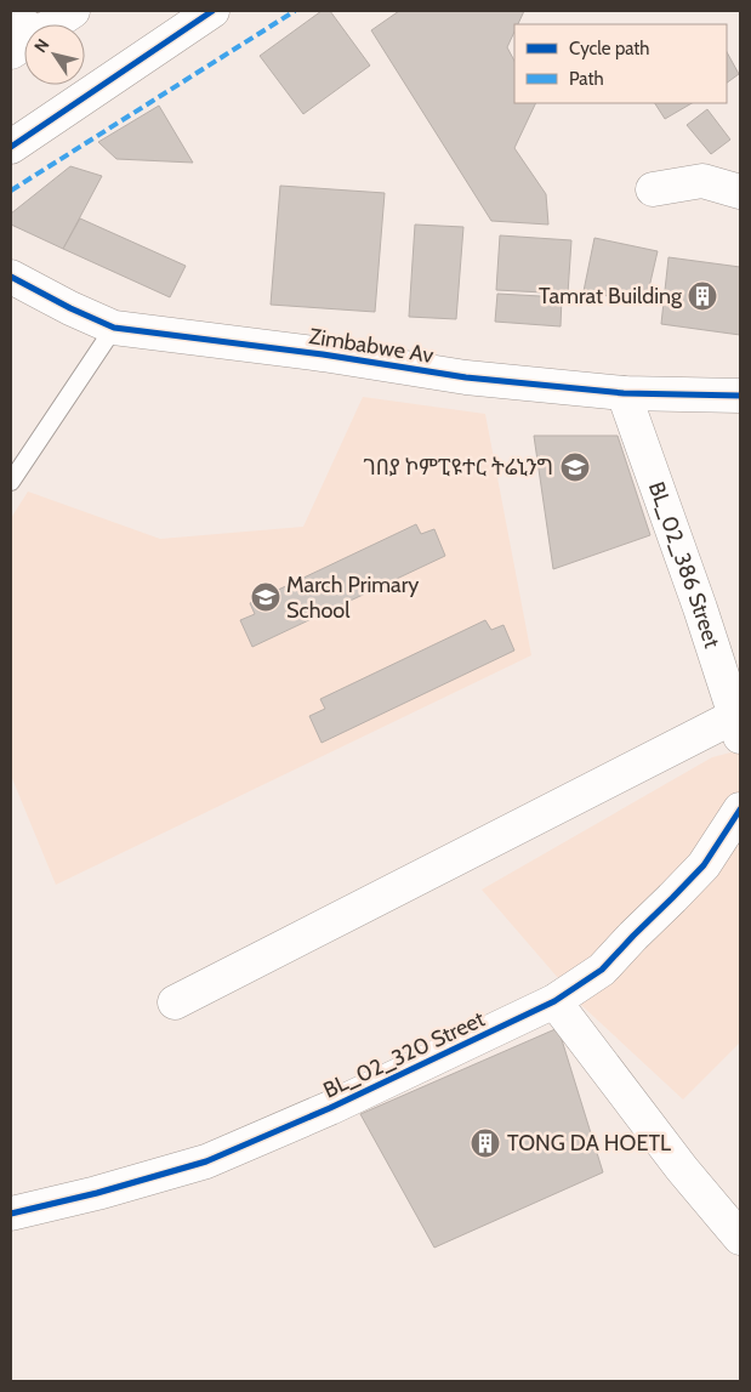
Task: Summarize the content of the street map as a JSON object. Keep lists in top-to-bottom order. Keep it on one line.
{"streets":{"street":["Zimbabwe Av","BL_02_386 Street","BL_02_320 Street"]},"crossings":[["Zimbabwe Av","BL_02_386 Street"]],"places":{"building":["Tamrat Building","TONG DA HOETL"],"school or university":["ገበያ ኮምፒዩተር ትሬኒንግ","March Primary School"]},"legend":["Cycle path","Path"],"north":"top left"}
